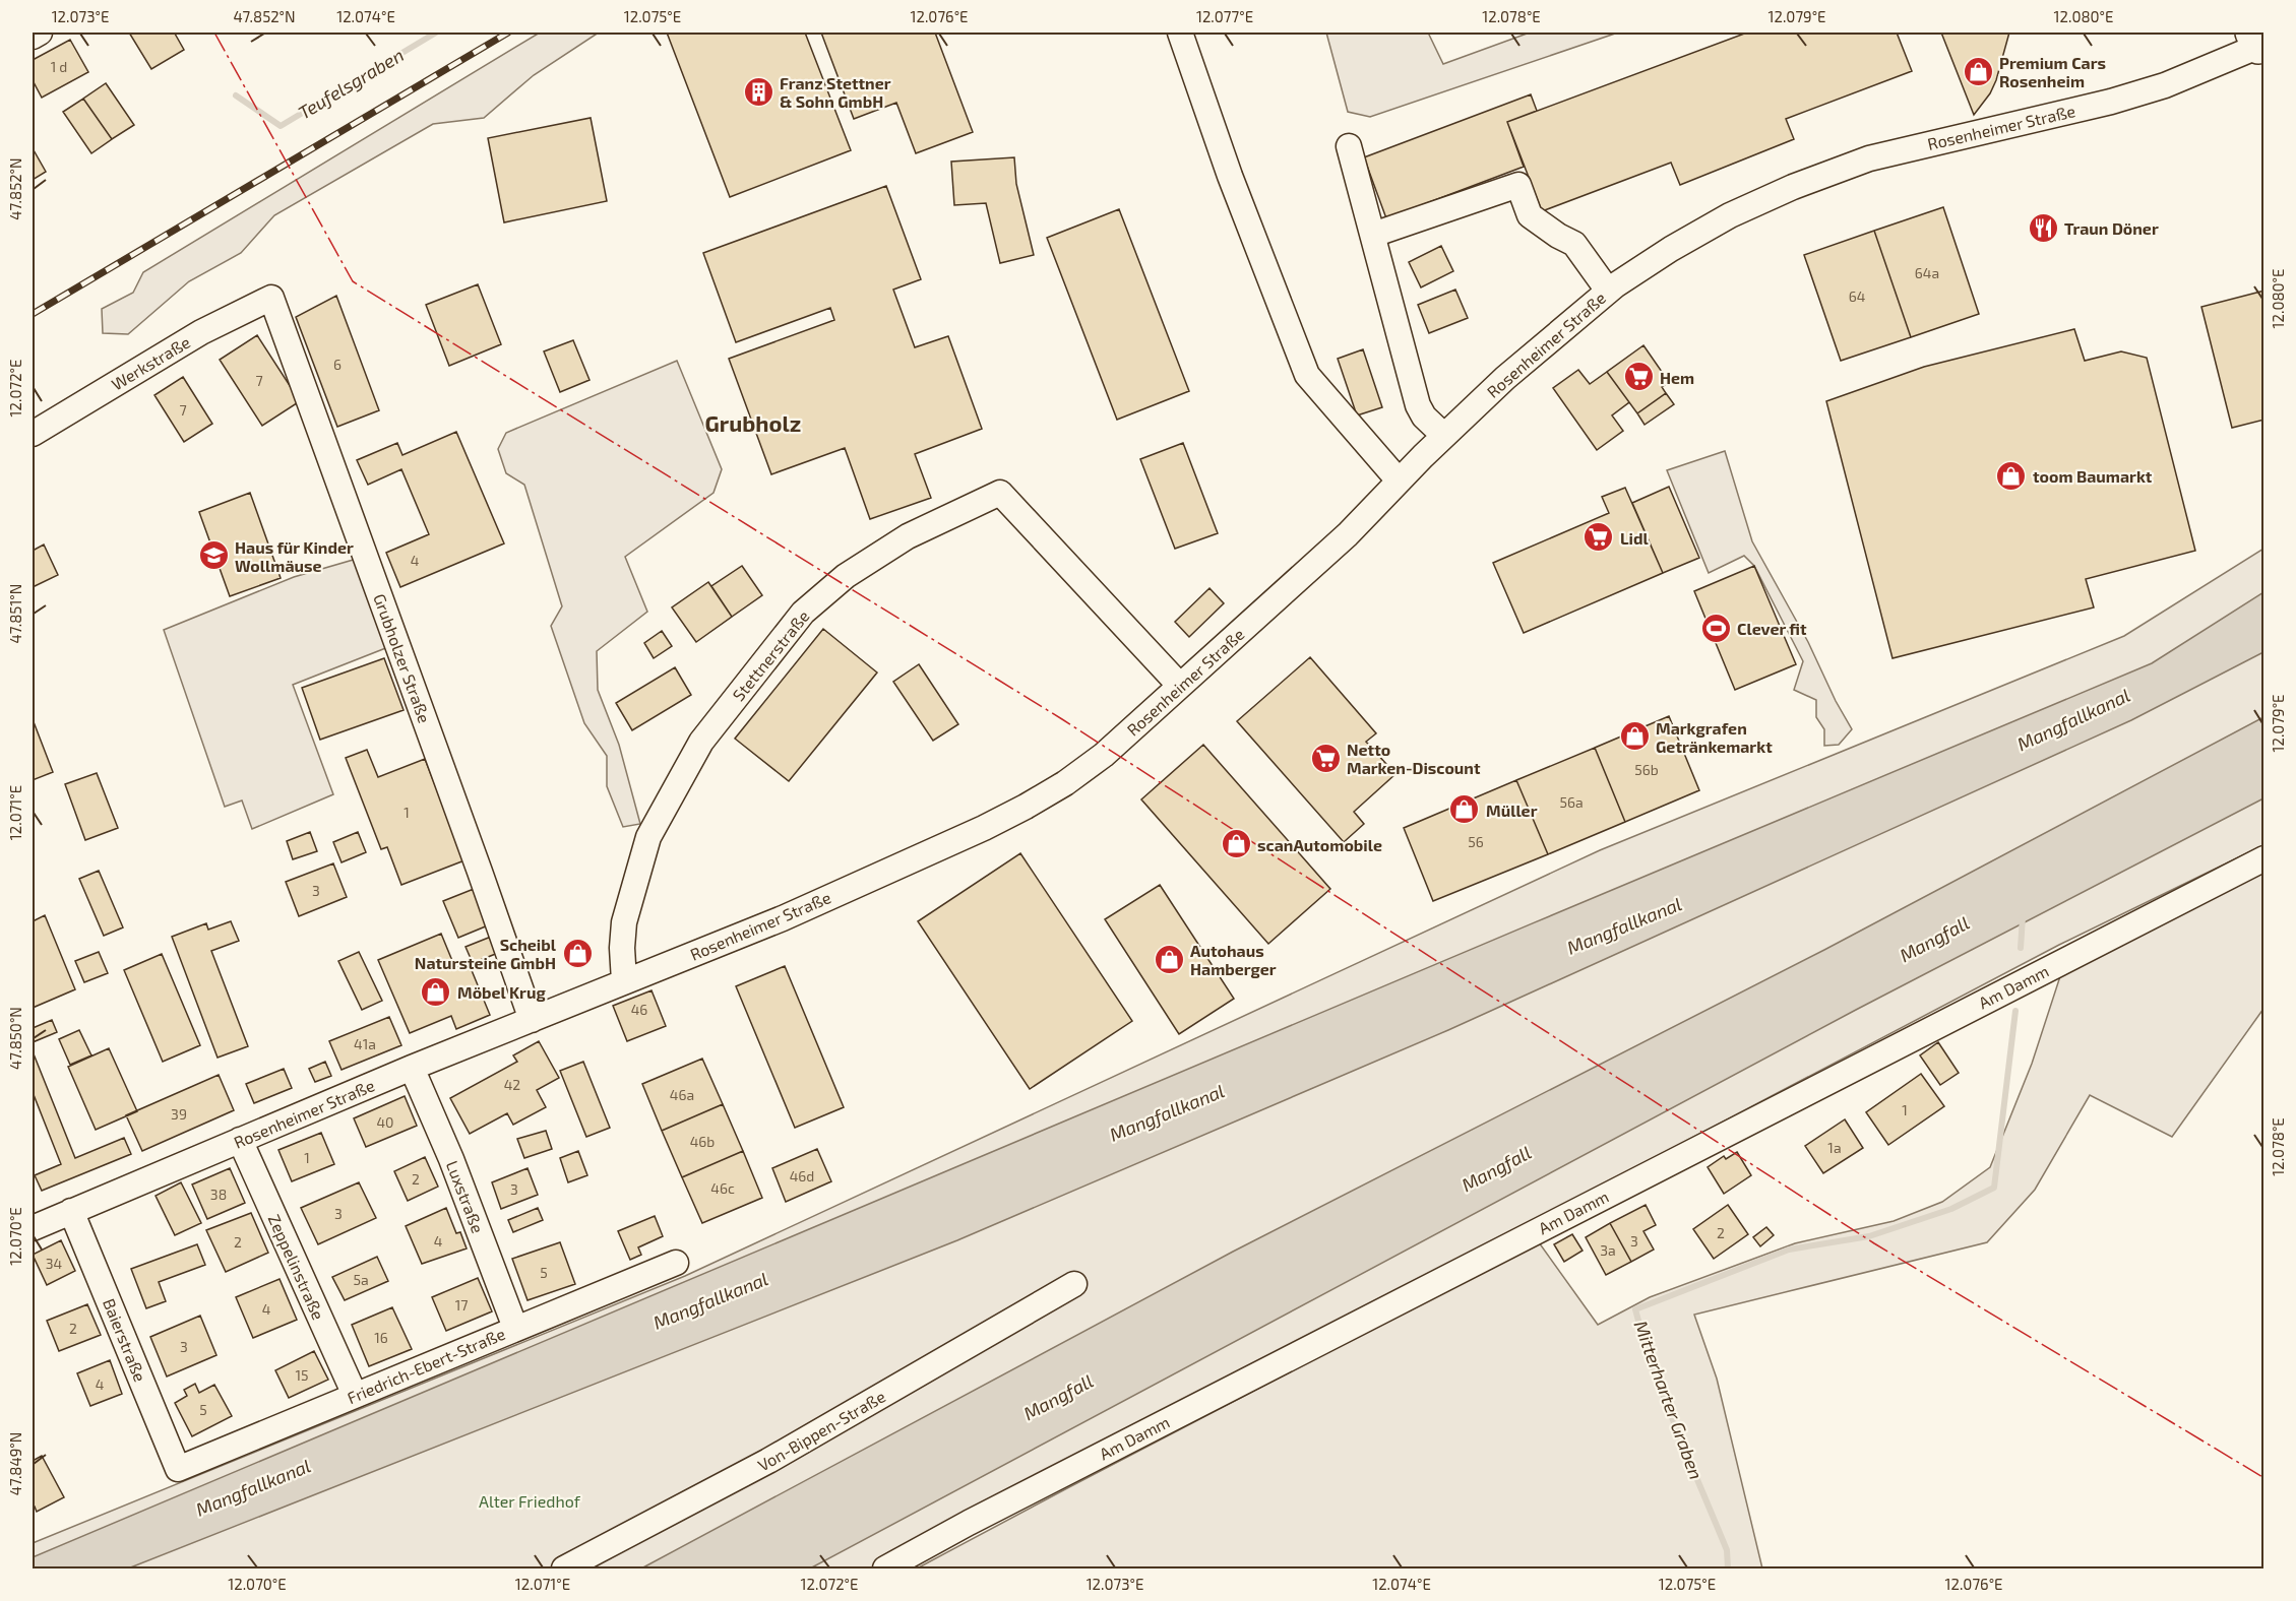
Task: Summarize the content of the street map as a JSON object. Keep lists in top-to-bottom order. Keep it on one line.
{"streets":{"street":["Rosenheimer Straße","Werkstraße","Stettnerstraße","Grubholzer Straße","Am Damm","Luxstraße","Zeppelinstraße","Baierstraße","Friedrich-Ebert-Straße","Von-Bippen-Straße"]},"crossings":[["Rosenheimer Straße","Stettnerstraße"],["Rosenheimer Straße","Grubholzer Straße"],["Rosenheimer Straße","Luxstraße"],["Rosenheimer Straße","Zeppelinstraße"],["Rosenheimer Straße","Baierstraße"],["Werkstraße","Grubholzer Straße"],["Luxstraße","Friedrich-Ebert-Straße"],["Zeppelinstraße","Friedrich-Ebert-Straße"],["Baierstraße","Friedrich-Ebert-Straße"]],"districts":["Grubholz"],"water":["Teufelsgraben","Mangfallkanal","Mangfall","Mitterharter Graben"],"parks":["Alter Friedhof"],"places":{"shop":["Premium Cars Rosenheim","toom Baumarkt","Markgrafen Getränkemarkt","Müller","scanAutomobile","Scheibl Natursteine GmbH","Autohaus Hamberger","Möbel Krug"],"building":["Franz Stettner & Sohn GmbH"],"restaurant":["Traun Döner"],"supermarket":["Hem","Lidl","Netto Marken-Discount"],"school or university":["Haus für Kinder Wollmäuse"],"sports":["Clever fit"]},"house_numbers":["1 d","64a","64","6","7","7","4","56b","56a","1","56","3","46","41a","42","46a","1","39","40","46b","1a","1","46d","2","46c","3","38","3","2","4","3","2","3a","34","5","5a","17","4","2","16","3","15","4","5"],"coordinates":["12.073°E","47.852°N","12.074°E","12.075°E","12.076°E","12.077°E","12.078°E","12.079°E","12.080°E","12.072°E","47.851°N","12.071°E","47.850°N","12.070°E","47.849°N"]}
